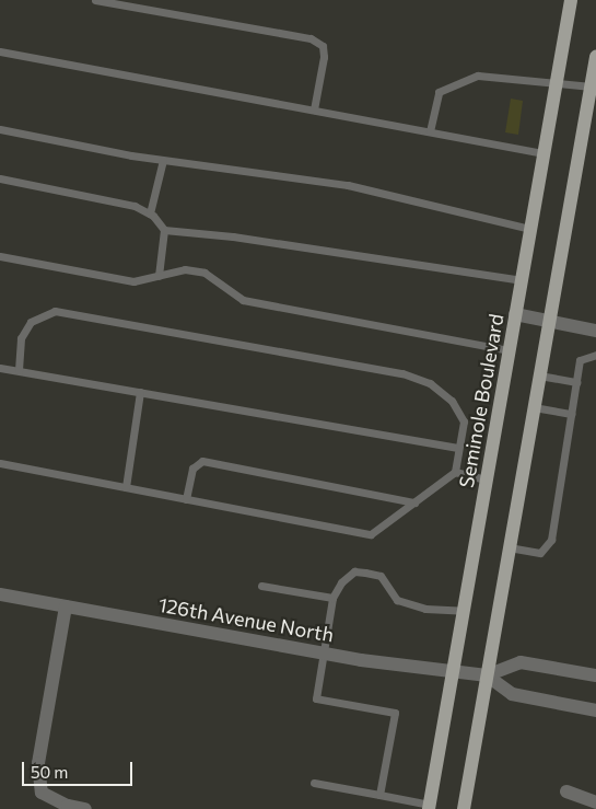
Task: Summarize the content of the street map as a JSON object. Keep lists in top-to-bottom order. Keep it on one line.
{"streets":{"main road":["Seminole Boulevard"],"street":["126th Avenue North"]},"crossings":[["Seminole Boulevard","126th Avenue North"]],"scale_bar":"50 m"}
